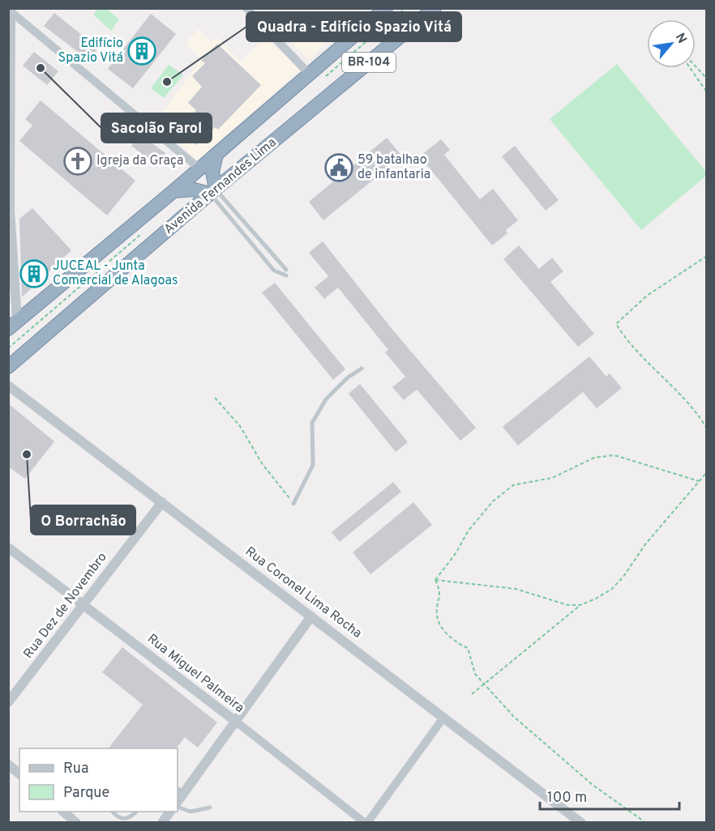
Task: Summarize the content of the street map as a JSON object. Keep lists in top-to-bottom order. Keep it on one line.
{"streets":{"highway":["BR-104","Avenida Fernandes Lima"],"street":["Rua Coronel Lima Rocha","Rua Dez de Novembro","Rua Miguel Palmeira"]},"crossings":[["Rua Coronel Lima Rocha","Rua Dez de Novembro"],["Rua Dez de Novembro","Rua Miguel Palmeira"]],"places":{"building":["Edifício Spazio Vitá","JUCEAL - Junta Comercial de Alagoas"],"other":["Sacolão Farol","Quadra - Edifício Spazio Vitá","O Borrachão"],"church":["Igreja da Graça"],"public building":["59 batalhao de infantaria"]},"legend":["Rua","Parque"],"scale_bar":"100 m","north":"top right"}
